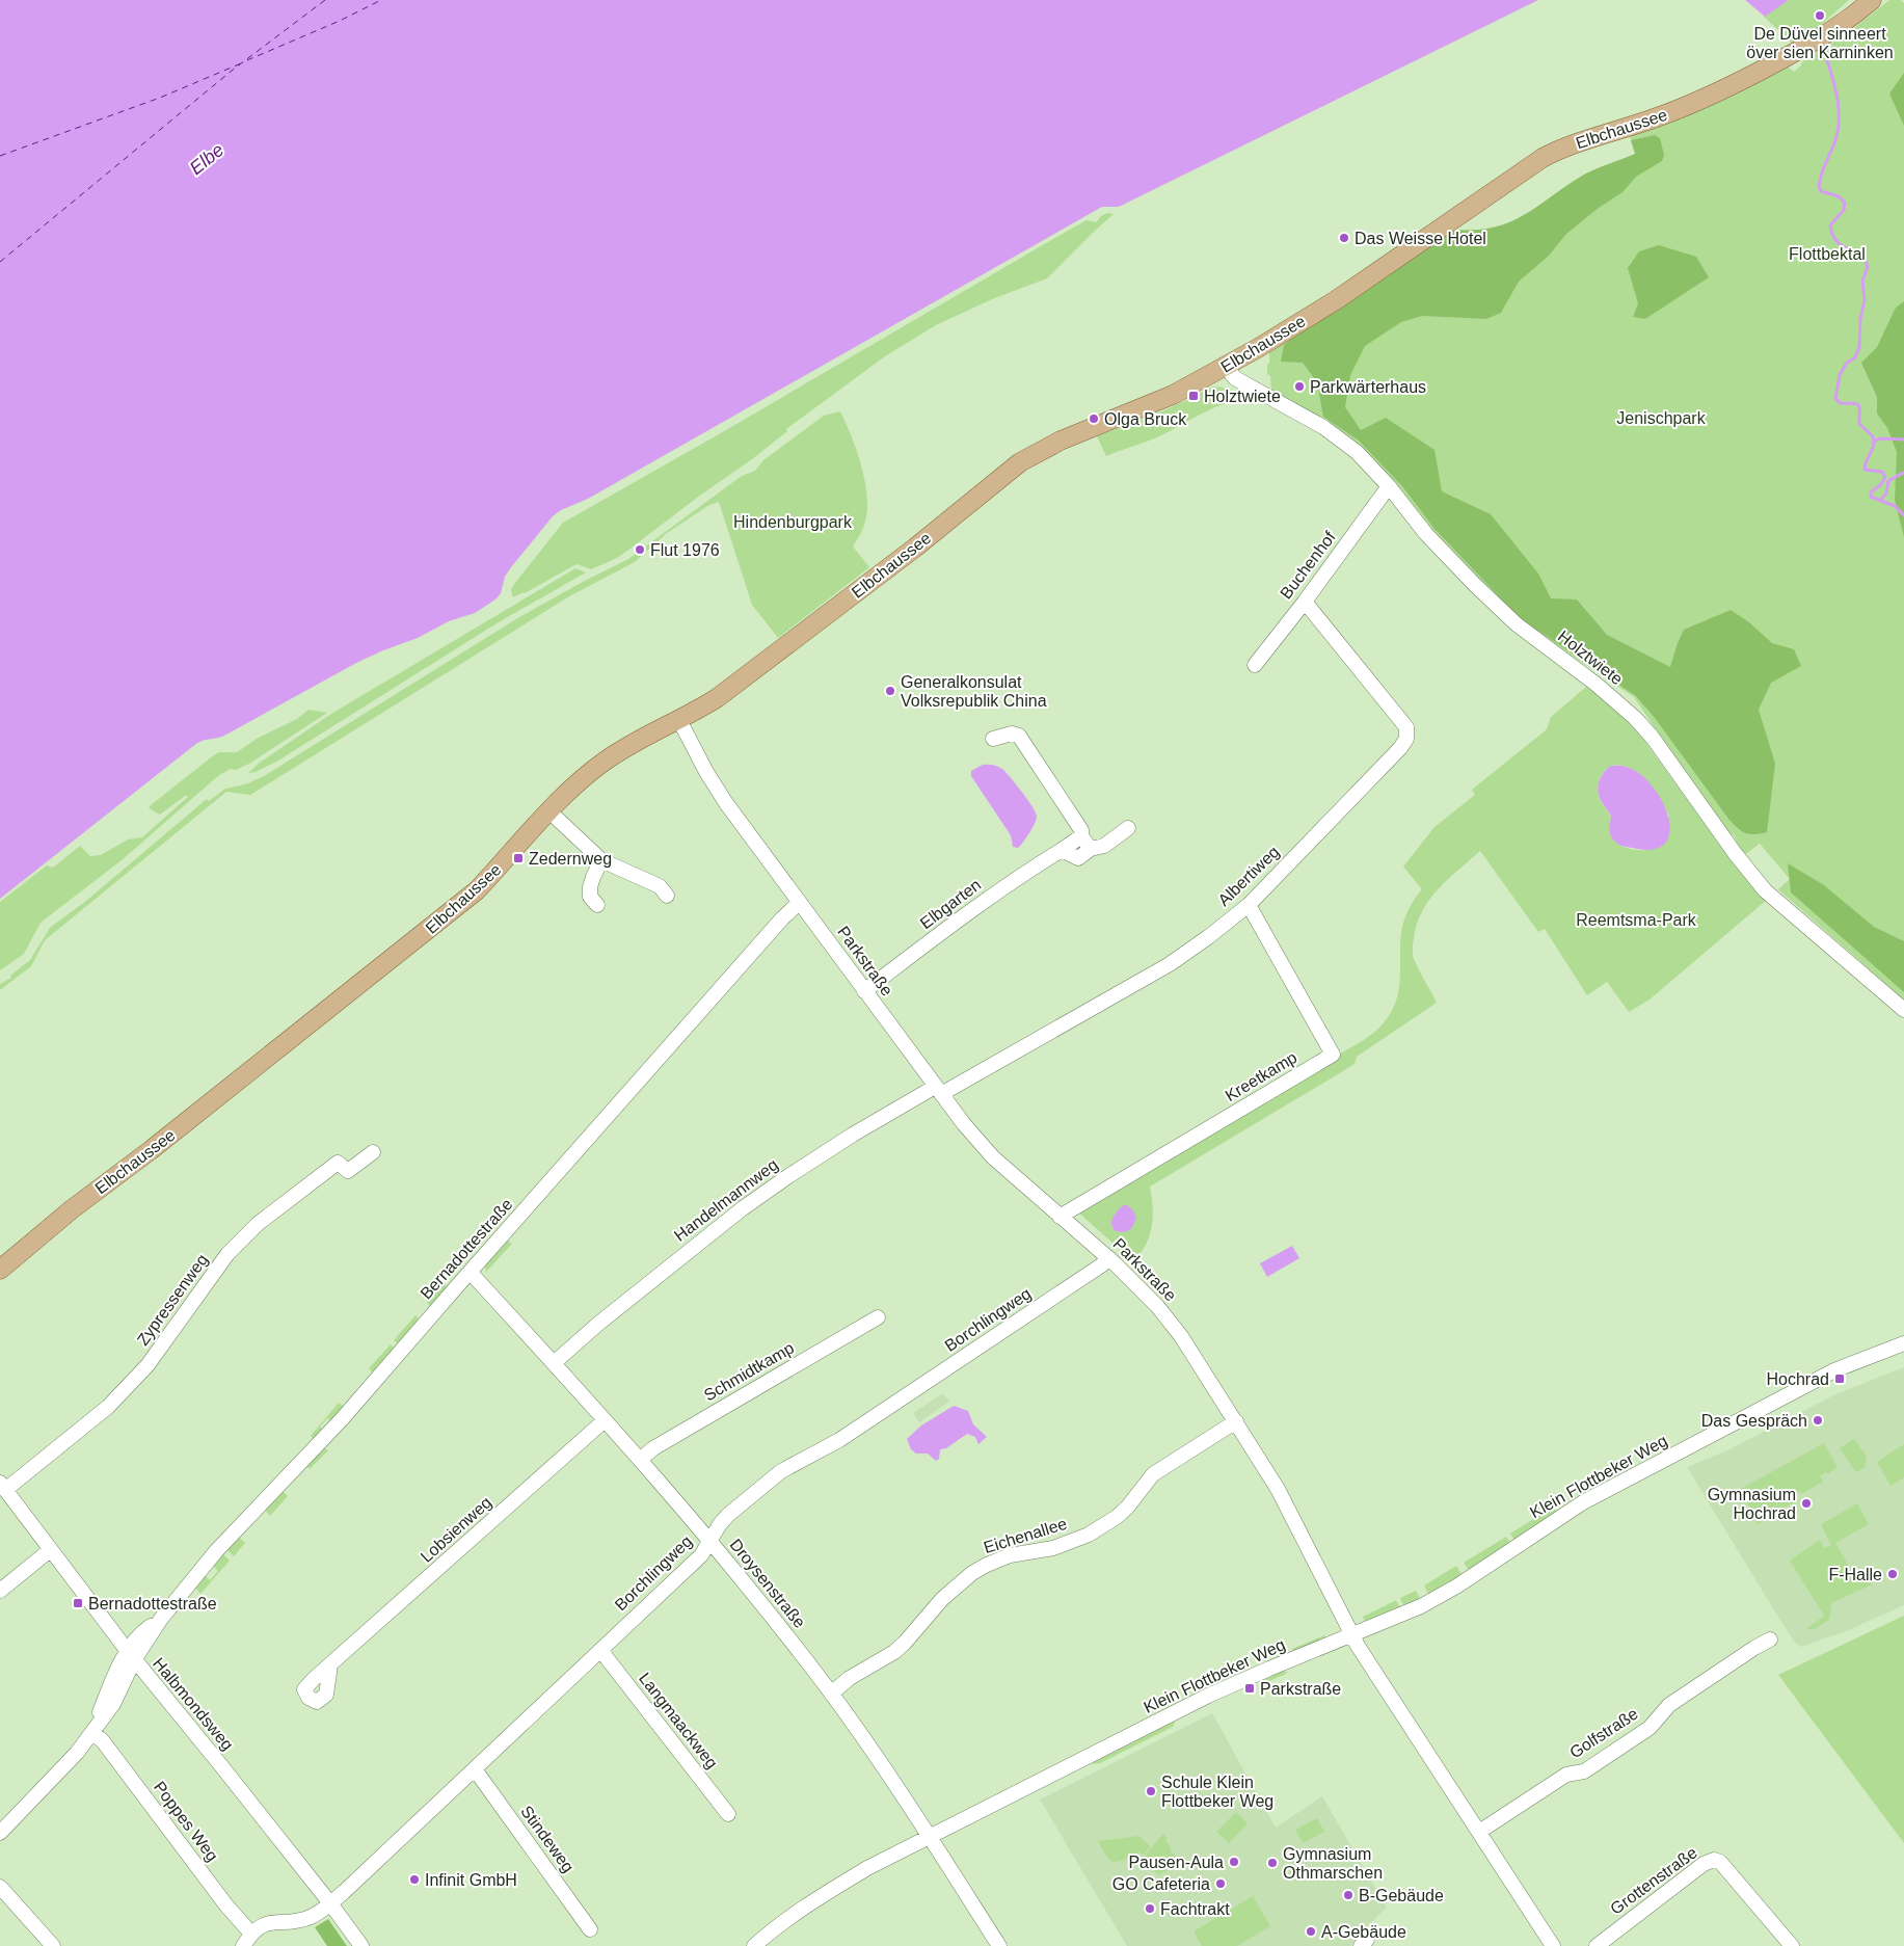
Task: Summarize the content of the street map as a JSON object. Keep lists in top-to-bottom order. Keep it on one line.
{"streets":{"main road":["Elbchaussee"],"street":["Buchenhof","Holztwiete","Albertiweg","Elbgarten","Parkstraße","Kreetkamp","Handelmannweg","Bernadottestraße","Zypressenweg","Borchlingweg","Schmidtkamp","Klein Flottbeker Weg","Lobsienweg","Eichenallee","Droysenstraße","Halbmondsweg","Langmaackweg","Golfstraße","Poppes Weg","Stindeweg","Grottenstraße"]},"crossings":[["Elbchaussee","Holztwiete"],["Elbchaussee","Parkstraße"],["Buchenhof","Holztwiete"],["Buchenhof","Albertiweg"],["Albertiweg","Parkstraße"],["Albertiweg","Kreetkamp"],["Albertiweg","Handelmannweg"],["Elbgarten","Parkstraße"],["Parkstraße","Kreetkamp"],["Parkstraße","Handelmannweg"],["Parkstraße","Bernadottestraße"],["Parkstraße","Borchlingweg"],["Parkstraße","Klein Flottbeker Weg"],["Parkstraße","Eichenallee"],["Parkstraße","Golfstraße"],["Handelmannweg","Droysenstraße"],["Bernadottestraße","Droysenstraße"],["Bernadottestraße","Halbmondsweg"],["Bernadottestraße","Poppes Weg"],["Zypressenweg","Halbmondsweg"],["Borchlingweg","Droysenstraße"],["Borchlingweg","Halbmondsweg"],["Borchlingweg","Langmaackweg"],["Borchlingweg","Poppes Weg"],["Borchlingweg","Stindeweg"],["Schmidtkamp","Droysenstraße"],["Klein Flottbeker Weg","Droysenstraße"],["Lobsienweg","Droysenstraße"],["Eichenallee","Droysenstraße"]],"water":["Elbe"],"parks":["Flottbektal","Jenischpark","Hindenburgpark","Reemtsma-Park"],"places":{"other":["De Düvel sinneert över sien Karninken","Das Weisse Hotel","Parkwärterhaus","Olga Bruck","Flut 1976","Generalkonsulat Volksrepublik China","Das Gespräch","Gymnasium Hochrad","F-Halle","Schule Klein Flottbeker Weg","Pausen-Aula","Gymnasium Othmarschen","Infinit GmbH","GO Cafeteria","B-Gebäude","Fachtrakt","A-Gebäude"],"transit":["Holztwiete","Zedernweg","Hochrad","Bernadottestraße","Parkstraße"]}}
